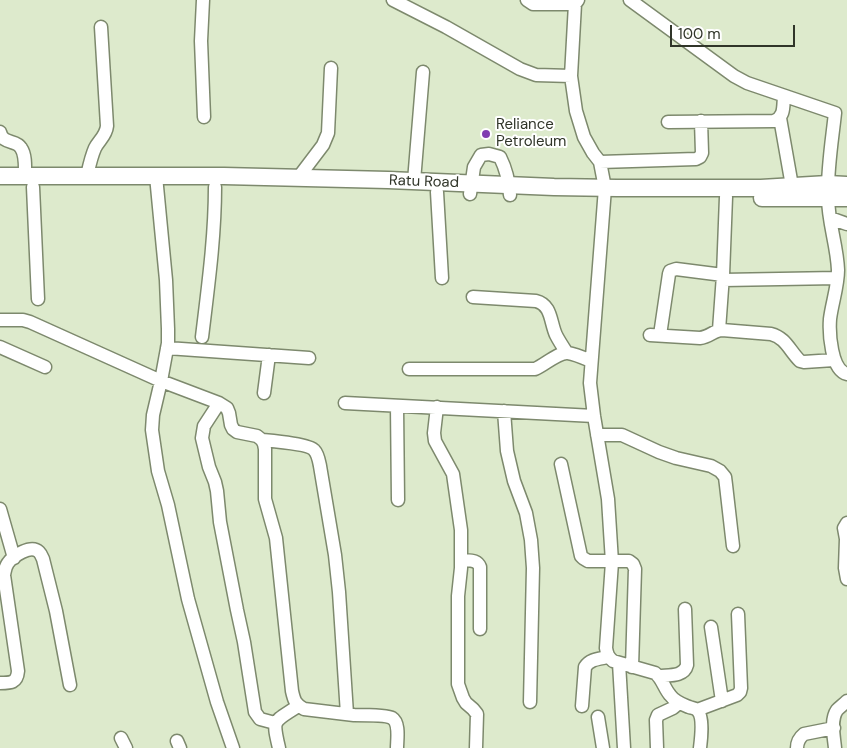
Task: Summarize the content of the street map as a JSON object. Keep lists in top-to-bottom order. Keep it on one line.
{"streets":{"main road":["Ratu Road"]},"places":["Reliance Petroleum"],"scale_bar":"100 m"}
